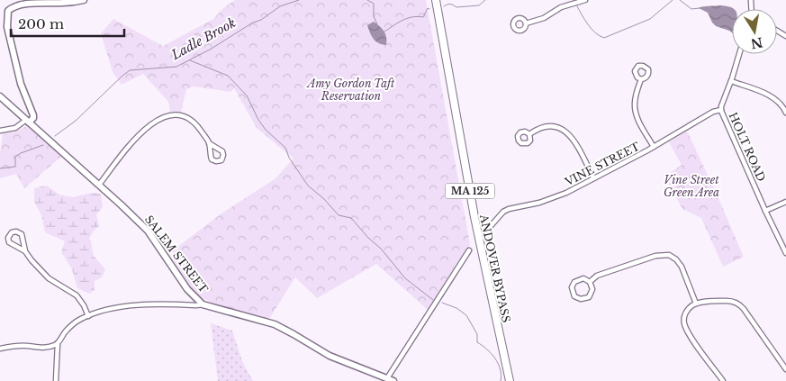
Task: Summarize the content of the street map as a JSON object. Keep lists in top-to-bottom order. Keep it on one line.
{"streets":{"main road":["MA 125","ANDOVER BYPASS"],"street":["HOLT ROAD","VINE STREET","SALEM STREET"]},"crossings":[["HOLT ROAD","VINE STREET"]],"water":["Ladle Brook"],"parks":["Amy Gordon Taft Reservation","Vine Street Green Area"],"scale_bar":"200 m","north":"bottom"}
